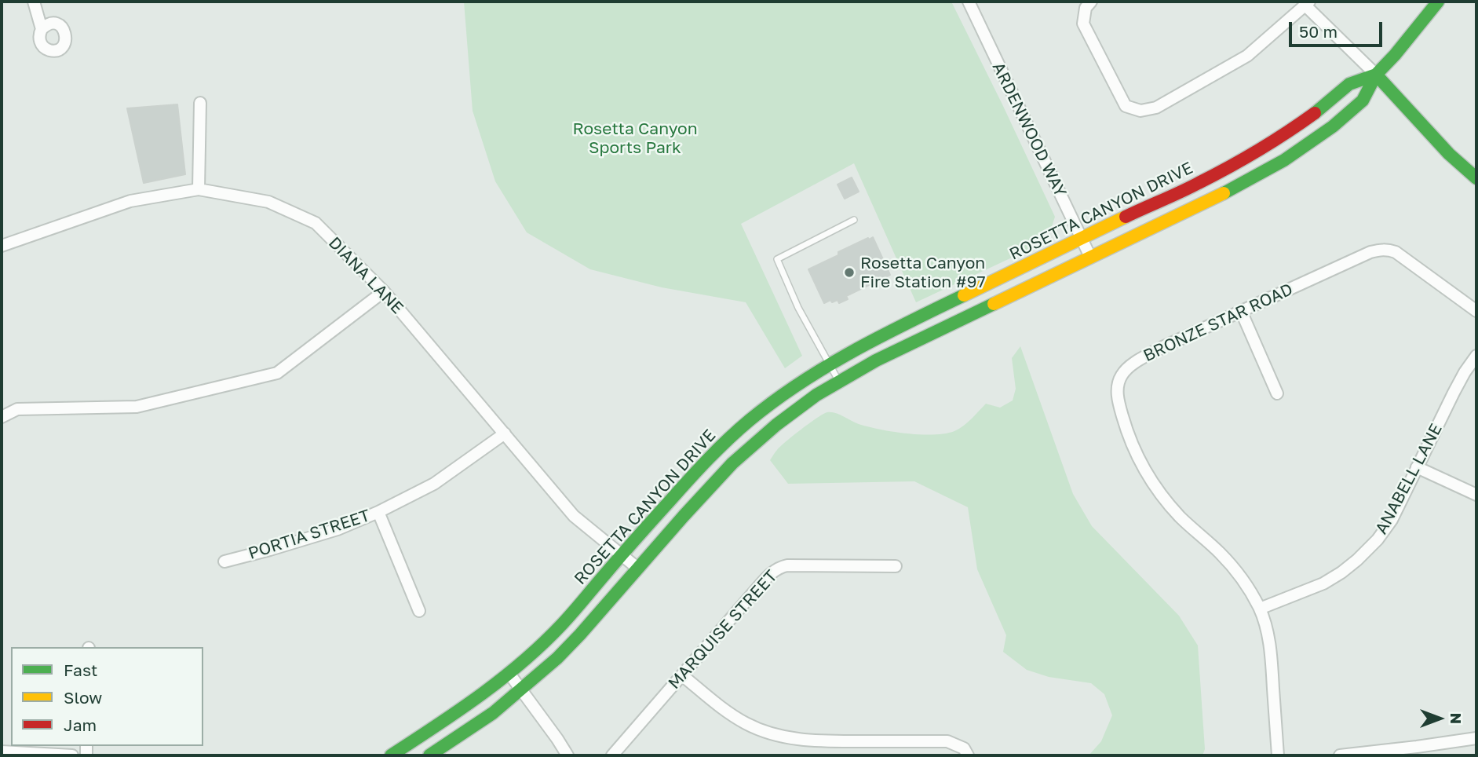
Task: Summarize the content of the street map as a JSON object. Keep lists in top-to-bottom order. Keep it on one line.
{"streets":{"street":["ARDENWOOD WAY","ROSETTA CANYON DRIVE","DIANA LANE","BRONZE STAR ROAD","ANABELL LANE","PORTIA STREET","MARQUISE STREET"]},"crossings":[["ARDENWOOD WAY","ROSETTA CANYON DRIVE"],["ROSETTA CANYON DRIVE","DIANA LANE"],["DIANA LANE","PORTIA STREET"],["BRONZE STAR ROAD","ANABELL LANE"]],"parks":["Rosetta Canyon Sports Park"],"places":["Rosetta Canyon Fire Station #97"],"legend":["Fast","Slow","Jam"],"scale_bar":"50 m","north":"right"}
